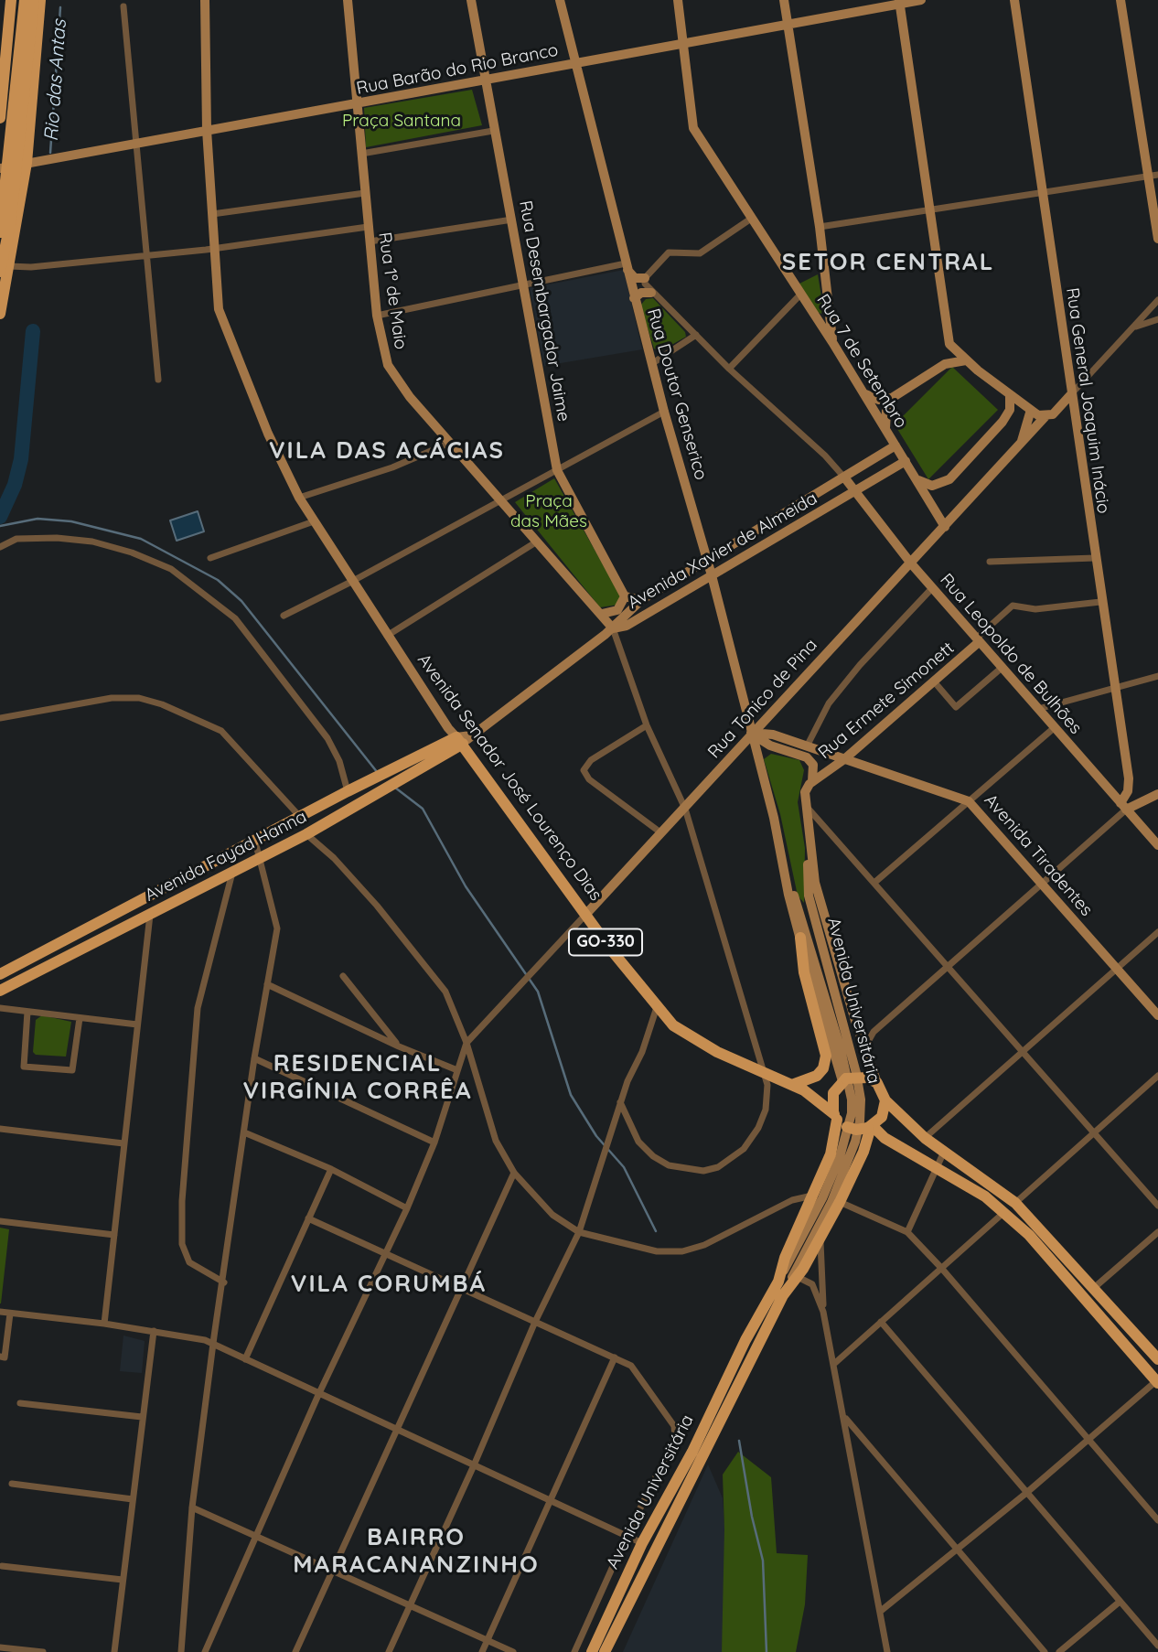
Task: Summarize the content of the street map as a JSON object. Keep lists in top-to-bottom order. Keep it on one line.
{"streets":{"main road":["Avenida Senador José Lourenço Dias","Avenida Fayad Hanna","GO-330","Avenida Universitária"],"street":["Rua Barão do Rio Branco","Rua 1º de Maio","Rua Desembargador Jaime","Rua 7 de Setembro","Rua Doutor Genserico","Rua General Joaquim Inácio","Avenida Xavier de Almeida","Rua Leopoldo de Bulhões","Rua Tonico de Pina","Rua Ermete Simonett","Avenida Tiradentes"]},"crossings":[["Rua Barão do Rio Branco","Rua 1º de Maio"],["Rua Barão do Rio Branco","Rua Desembargador Jaime"],["Rua Barão do Rio Branco","Rua 7 de Setembro"],["Rua Barão do Rio Branco","Rua Doutor Genserico"],["Rua Barão do Rio Branco","Avenida Senador José Lourenço Dias"],["Rua 1º de Maio","Avenida Xavier de Almeida"],["Rua 7 de Setembro","Avenida Xavier de Almeida"],["Rua 7 de Setembro","Rua Tonico de Pina"],["Rua Doutor Genserico","Avenida Xavier de Almeida"],["Rua Doutor Genserico","Rua Tonico de Pina"],["Rua Doutor Genserico","Avenida Tiradentes"],["Rua Doutor Genserico","Avenida Universitária"],["Rua General Joaquim Inácio","Rua Leopoldo de Bulhões"],["Rua General Joaquim Inácio","Rua Tonico de Pina"],["Rua General Joaquim Inácio","Rua Ermete Simonett"],["Avenida Xavier de Almeida","Rua Leopoldo de Bulhões"],["Rua Leopoldo de Bulhões","Rua Tonico de Pina"],["Rua Leopoldo de Bulhões","Rua Ermete Simonett"],["Rua Tonico de Pina","Avenida Senador José Lourenço Dias"],["Rua Tonico de Pina","Avenida Tiradentes"],["Rua Tonico de Pina","Avenida Universitária"],["Rua Ermete Simonett","Avenida Tiradentes"],["Rua Ermete Simonett","Avenida Universitária"],["Avenida Senador José Lourenço Dias","Avenida Fayad Hanna"],["Avenida Senador José Lourenço Dias","Avenida Universitária"],["Avenida Tiradentes","Avenida Universitária"]],"districts":["SETOR CENTRAL","VILA DAS ACÁCIAS","RESIDENCIAL VIRGÍNIA CORRÊA","VILA CORUMBÁ","BAIRRO MARACANANZINHO"],"water":["Rio das Antas"],"parks":["Praça Santana","Praça das Mães"]}
